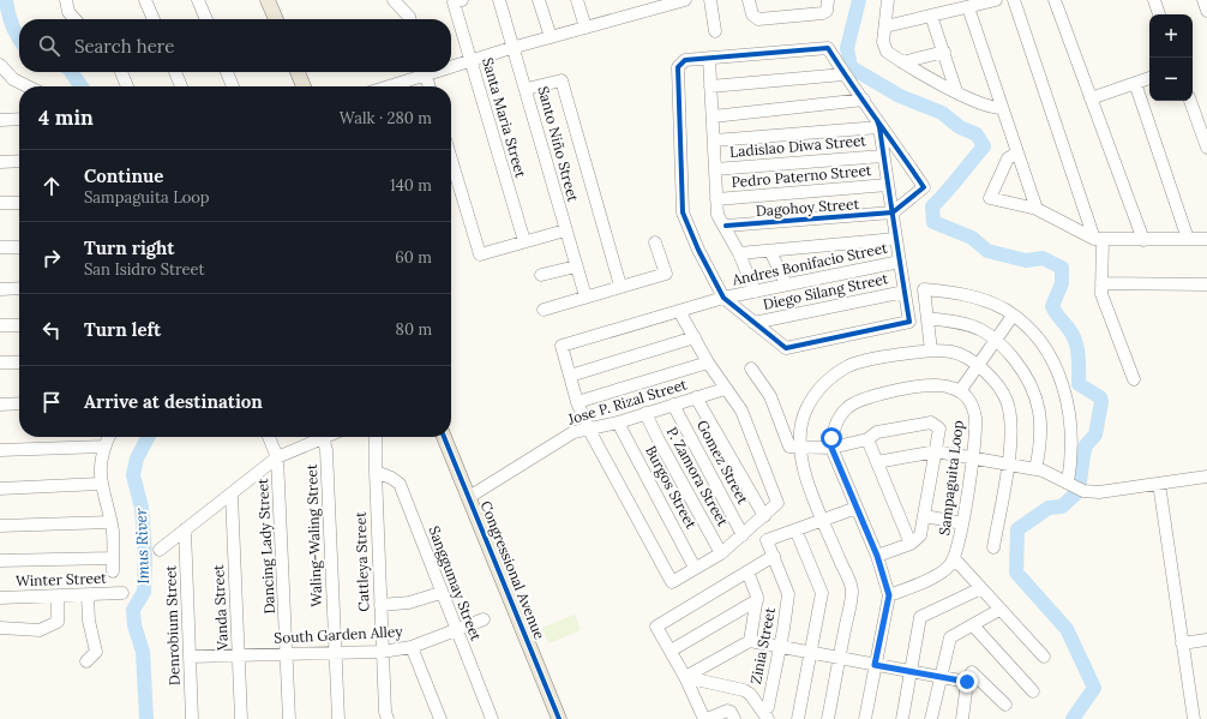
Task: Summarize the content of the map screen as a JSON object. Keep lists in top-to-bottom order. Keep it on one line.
{"streets":{"main road":["Congressional Avenue"],"street":["Santa Maria Street","Santo Niño Street","Ladislao Diwa Street","Pedro Paterno Street","Dagohoy Street","Andres Bonifacio Street","Diego Silang Street","Jose P. Rizal Street","Gomez Street","P. Zamora Street","Sampaguita Loop","Burgos Street","Waling-Waling Street","Dancing Lady Street","Cattleya Street","Winter Street","Sanggumay Street","Vanda Street","Denrobium Street","South Garden Alley","Zinia Street"]},"crossings":[["Jose P. Rizal Street","Gomez Street"],["Jose P. Rizal Street","P. Zamora Street"],["Jose P. Rizal Street","Burgos Street"],["Jose P. Rizal Street","Congressional Avenue"],["Waling-Waling Street","South Garden Alley"],["Dancing Lady Street","South Garden Alley"],["Cattleya Street","Sanggumay Street"],["Cattleya Street","South Garden Alley"],["Sanggumay Street","South Garden Alley"],["Vanda Street","South Garden Alley"],["Denrobium Street","South Garden Alley"]],"water":["Imus River"],"page":{"map_buttons":["+","−"],"search":"Search here","heading":["4 min","Walk · 280 m"],"list":[["Continue","Sampaguita Loop","140 m"],["Turn right","San Isidro Street","60 m"],["Turn left","80 m"],"Arrive at destination"]}}
